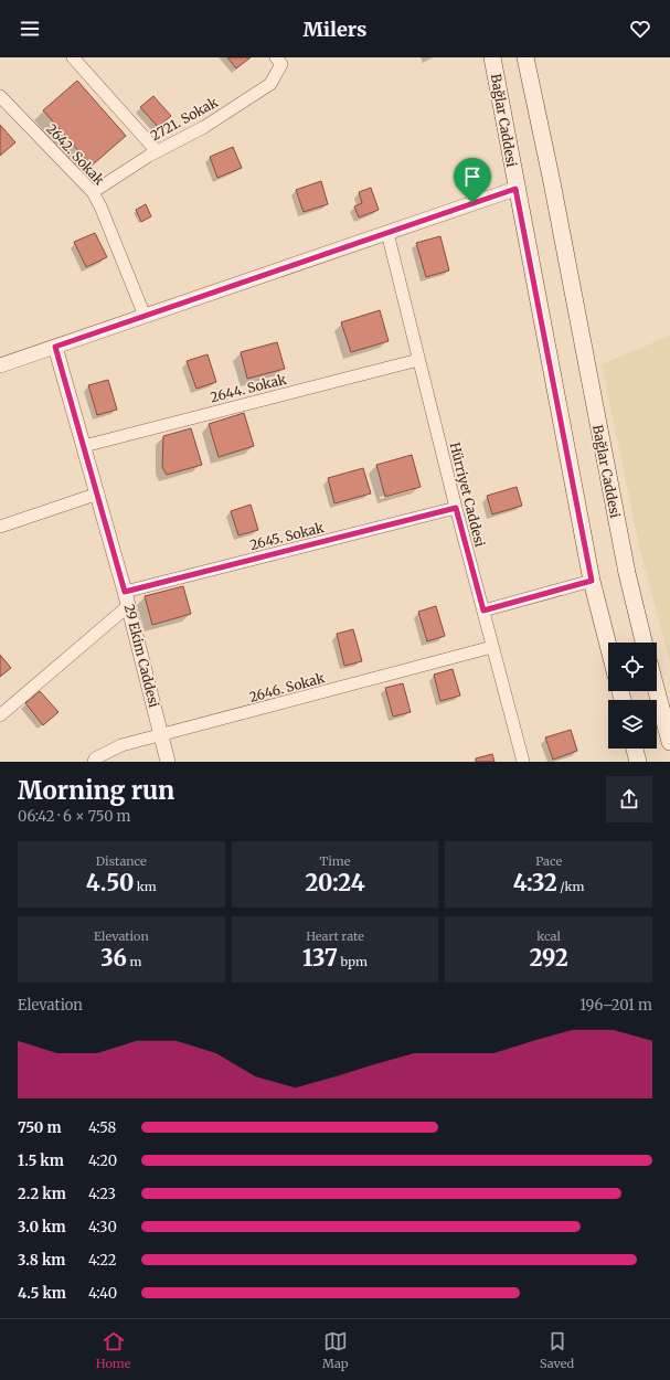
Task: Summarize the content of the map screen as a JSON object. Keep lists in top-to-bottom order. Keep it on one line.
{"streets":{"main road":["Bağlar Caddesi"],"street":["2721. Sokak","2642. Sokak","2644. Sokak","Hürriyet Caddesi","2645. Sokak","29 Ekim Caddesi","2646. Sokak"]},"crossings":[["2721. Sokak","2642. Sokak"],["2644. Sokak","Hürriyet Caddesi"],["2644. Sokak","29 Ekim Caddesi"],["Hürriyet Caddesi","2645. Sokak"],["Hürriyet Caddesi","2646. Sokak"],["2645. Sokak","29 Ekim Caddesi"],["29 Ekim Caddesi","2646. Sokak"]],"page":{"header":"Milers","heading":["Morning run","06:42 · 6 × 750 m"],"stats":[["Distance","4.50 km"],["Time","20:24"],["Pace","4:32 /km"],["Elevation","36 m"],["Heart rate","137 bpm"],["kcal","292"]],"chart":["Elevation","196–201 m"],"list":[{"name":"750 m","note":"4:58"},{"name":"1.5 km","note":"4:20"},{"name":"2.2 km","note":"4:23"},{"name":"3.0 km","note":"4:30"},{"name":"3.8 km","note":"4:22"},{"name":"4.5 km","note":"4:40"}],"tabs":["Home","Map","Saved"]}}
